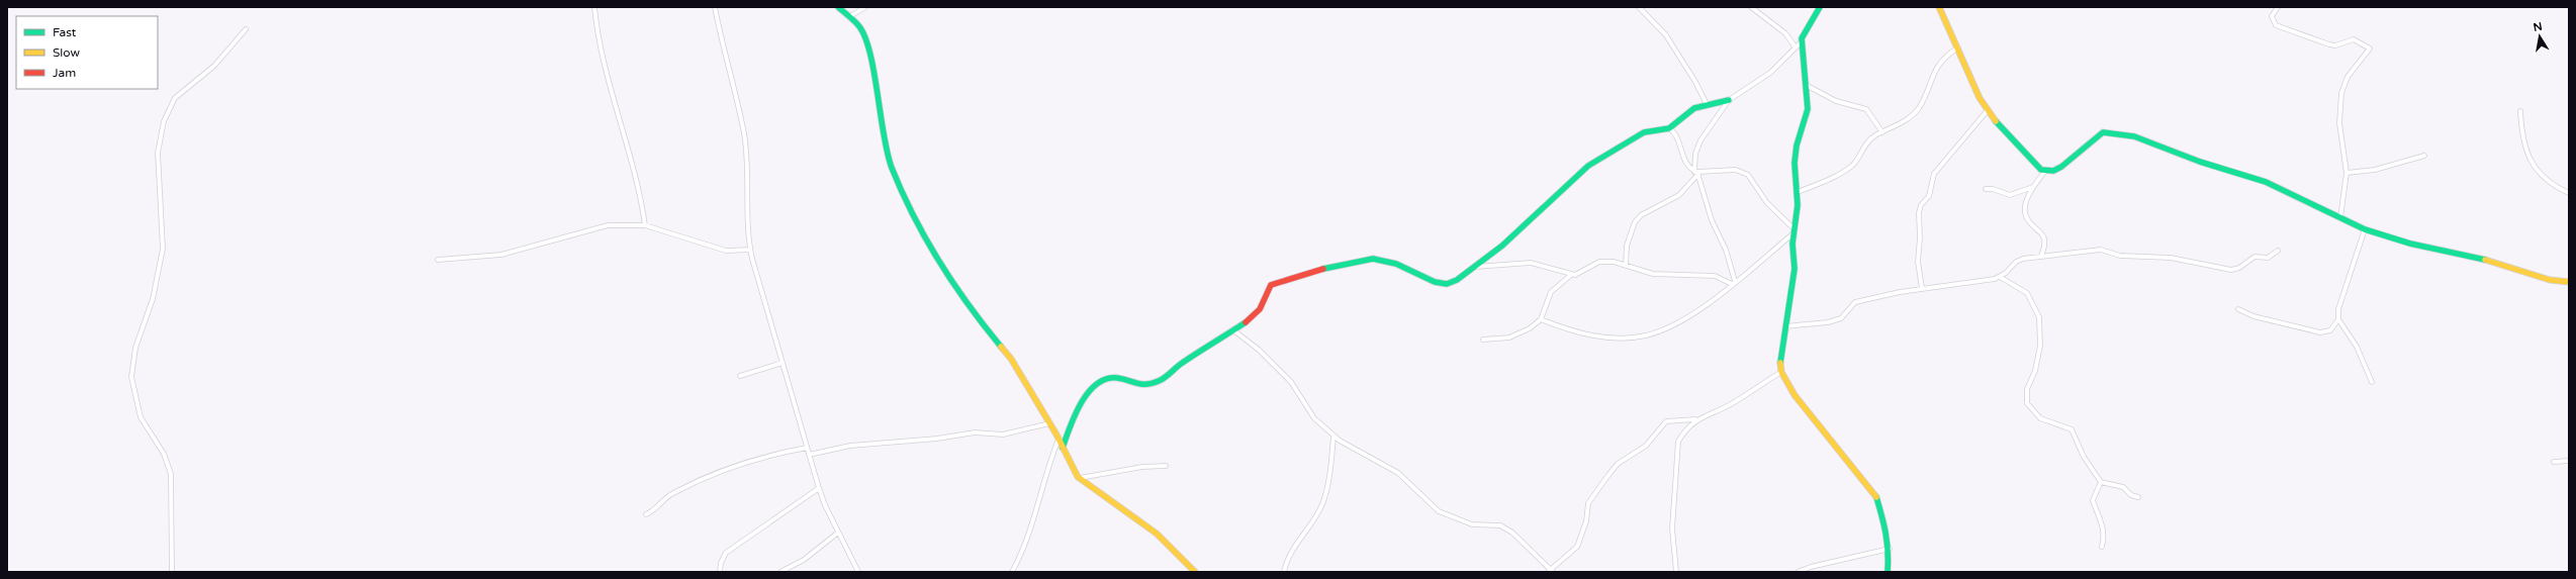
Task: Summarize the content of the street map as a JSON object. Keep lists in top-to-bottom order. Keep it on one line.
{"legend":["Fast","Slow","Jam"],"north":"top"}
